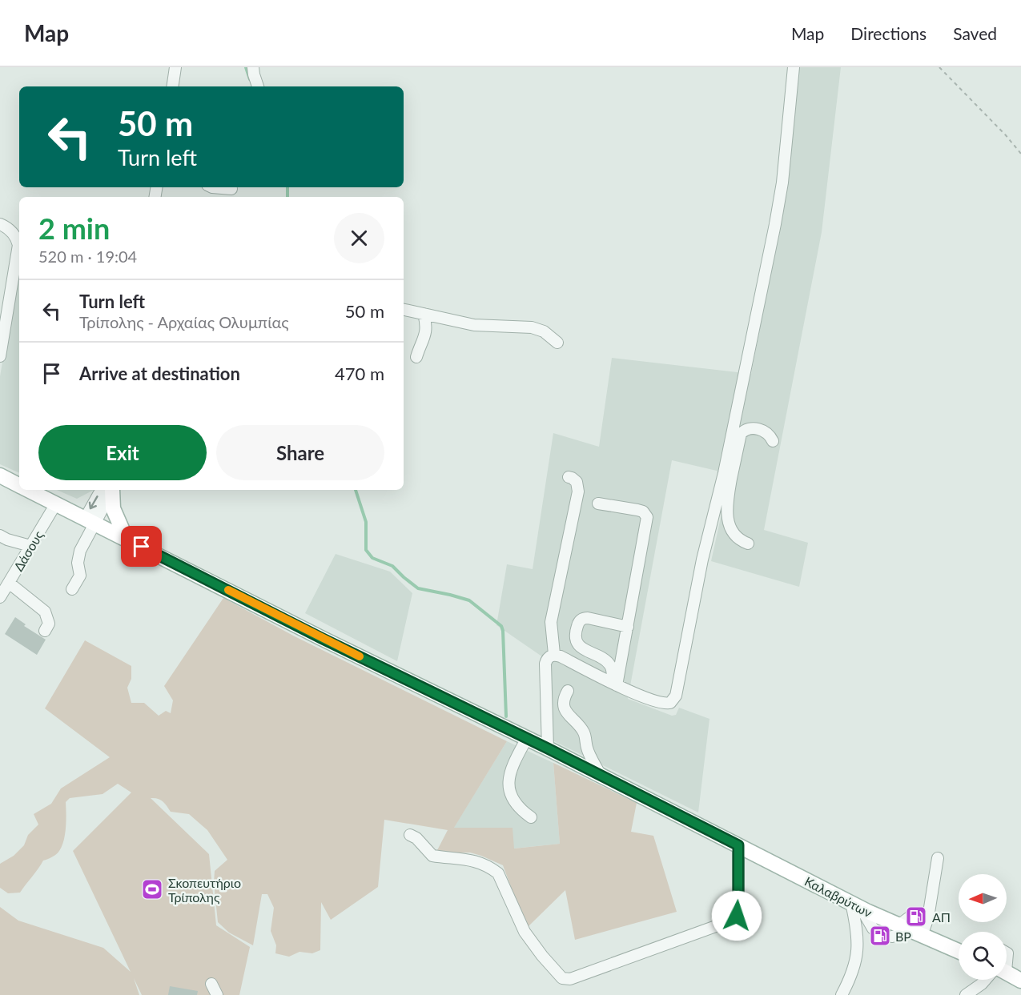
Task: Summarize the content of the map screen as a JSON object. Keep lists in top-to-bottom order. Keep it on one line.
{"streets":{"main road":["Καλαβρύτων"],"street":["Δάσους"]},"crossings":[["Δάσους","Καλαβρύτων"]],"places":{"sports":["Σκοπευτήριο Τρίπολης"],"fuel station":["ΑΠ","BP"]},"north":"left","page":{"header":"Map","nav":["Map","Directions","Saved"],"turn":["50 m","Turn left"],"heading":["2 min","520 m · 19:04"],"list":[{"name":"Turn left","note":"Τρίπολης - Αρχαίας Ολυμπίας","value":"50 m"},{"name":"Arrive at destination","value":"470 m"}],"buttons":["Exit","Share"]}}
